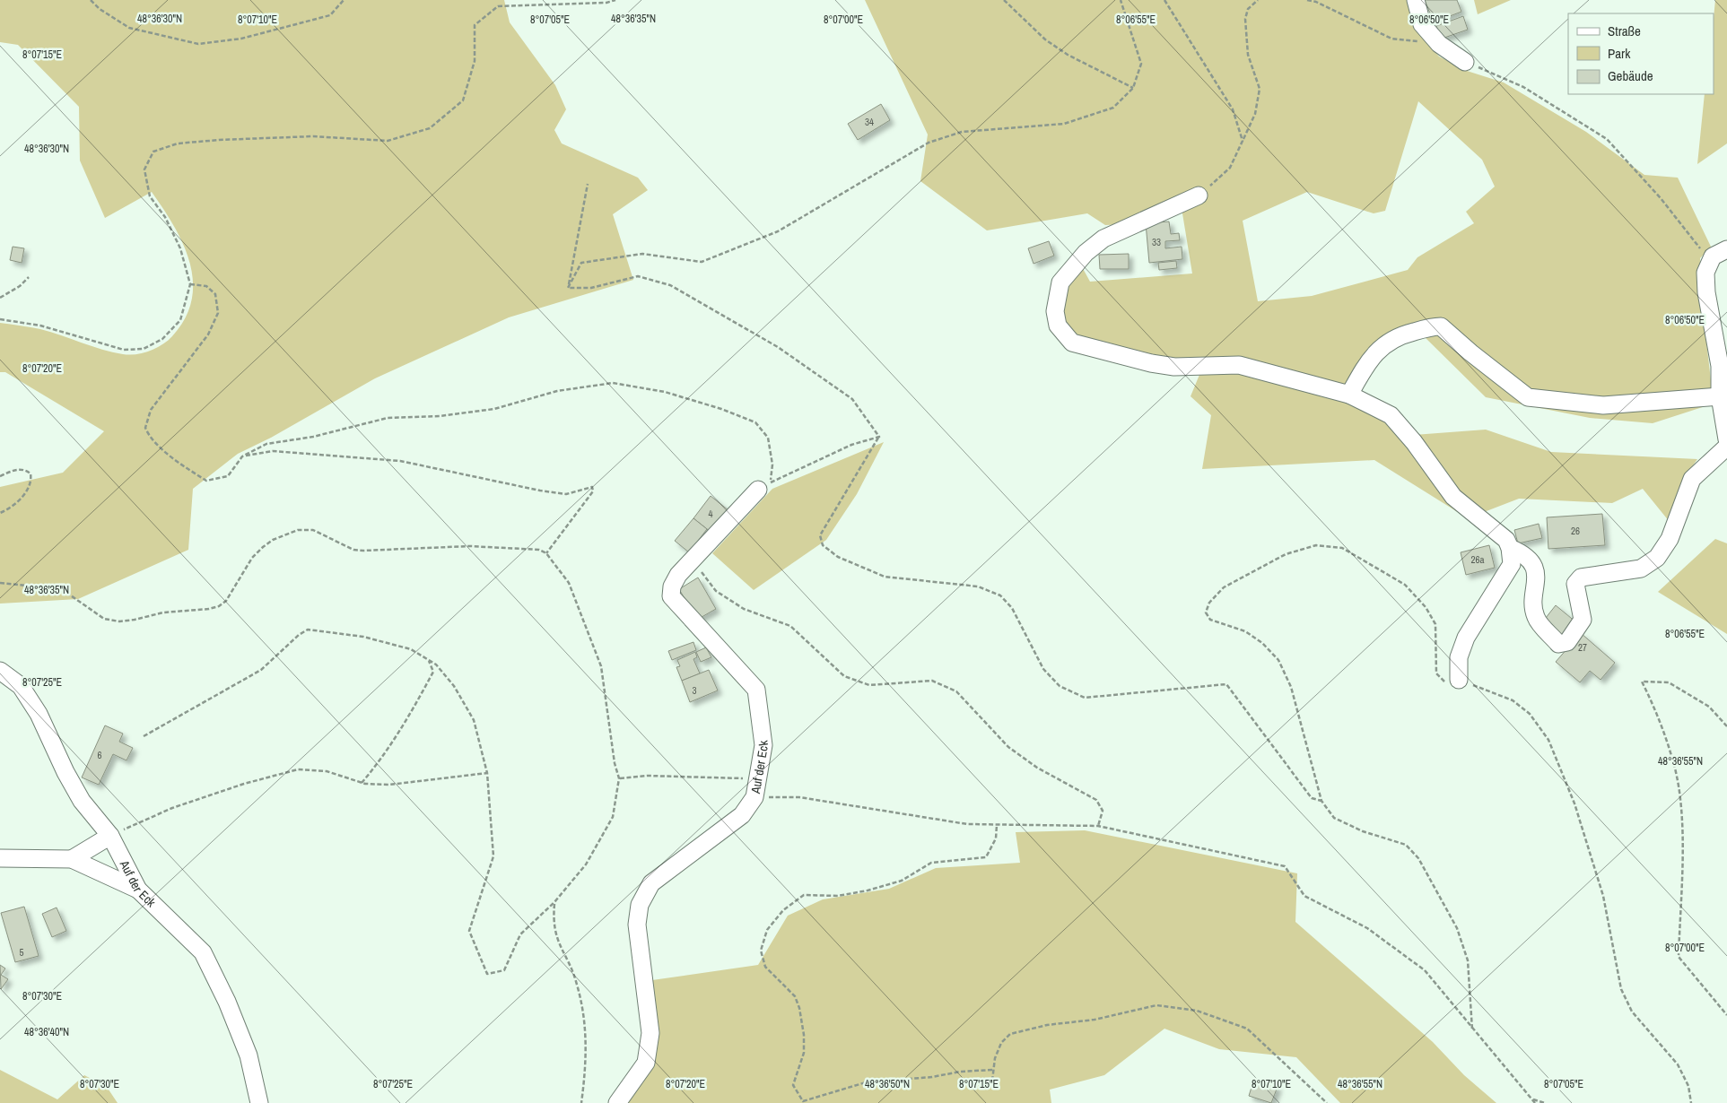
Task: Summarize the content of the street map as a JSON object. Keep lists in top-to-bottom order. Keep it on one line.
{"streets":{"street":["Auf der Eck"]},"house_numbers":["34","33","4","26","26a","27","3","6","5"],"legend":["Straße","Park","Gebäude"],"coordinates":["48°36'30\"N","48°36'35\"N","8°07'10\"E","8°07'05\"E","8°07'00\"E","8°06'50\"E","8°06'55\"E","8°07'15\"E","8°07'20\"E","8°07'25\"E","48°36'55\"N","8°07'30\"E","48°36'40\"N","48°36'50\"N"]}
